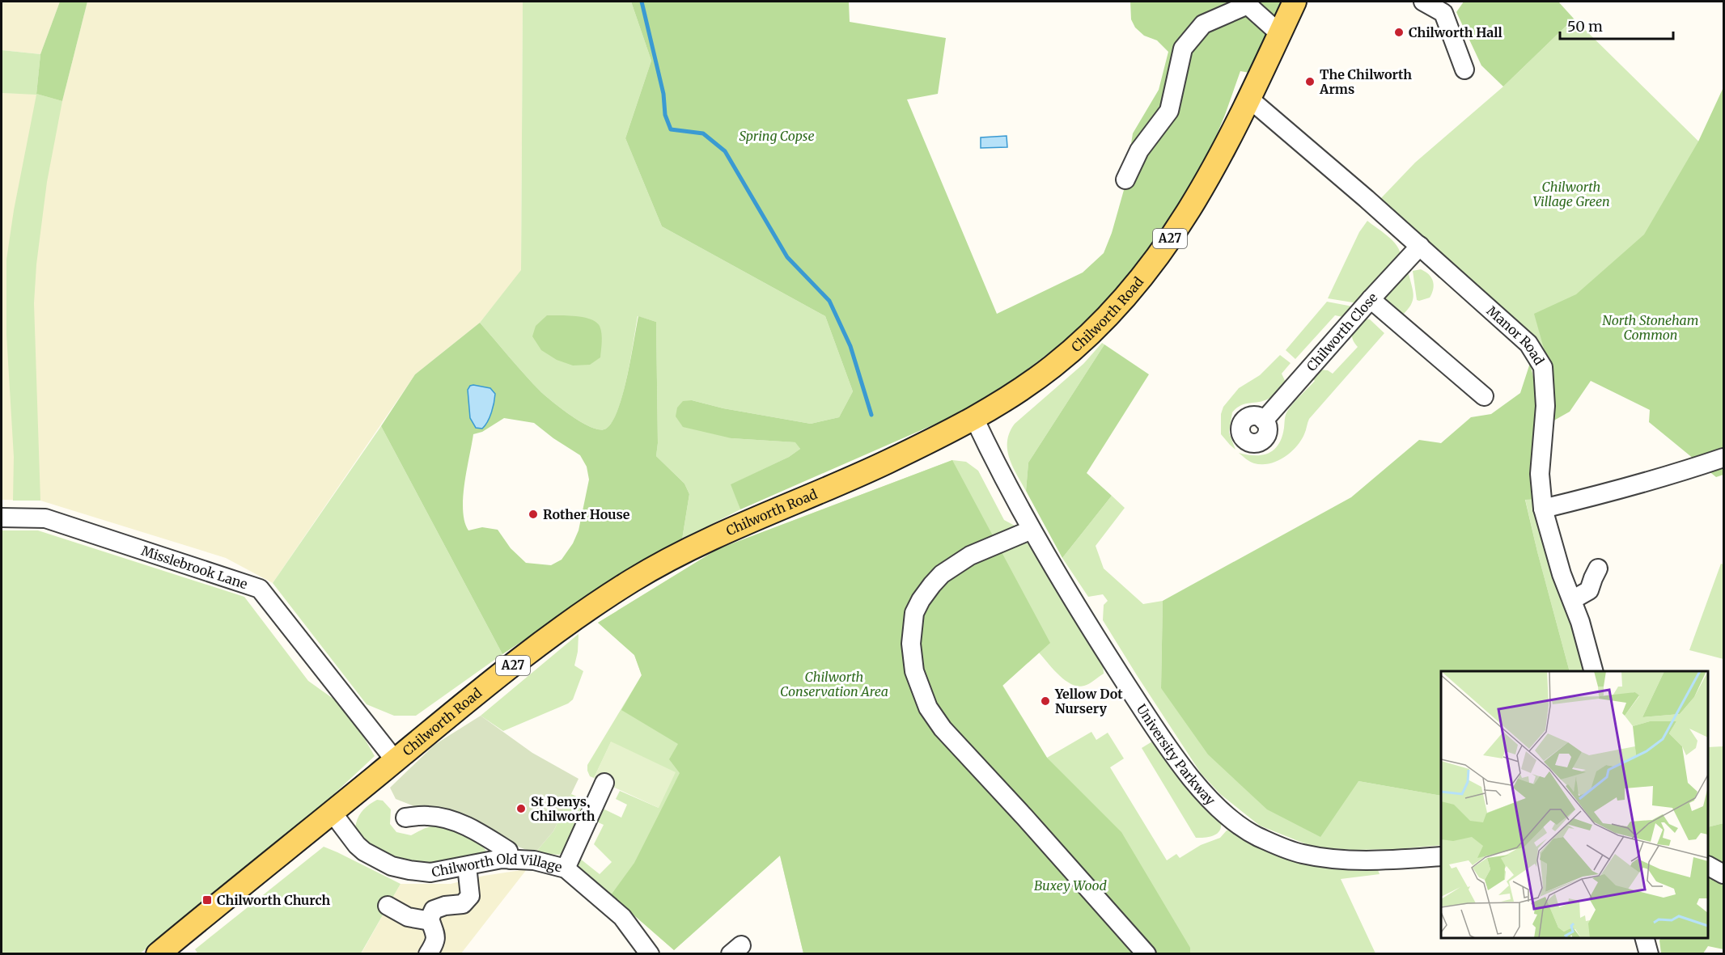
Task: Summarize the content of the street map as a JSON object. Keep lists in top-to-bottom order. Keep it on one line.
{"streets":{"main road":["A27","Chilworth Road"],"street":["Chilworth Close","Manor Road","Misslebrook Lane","University Parkway","Chilworth Old Village"]},"crossings":[["Chilworth Road","Manor Road"],["Chilworth Road","Misslebrook Lane"],["Chilworth Road","University Parkway"],["Chilworth Road","Chilworth Old Village"],["Chilworth Close","Manor Road"]],"parks":["Spring Copse","Chilworth Village Green","North Stoneham Common","Chilworth Conservation Area","Buxey Wood"],"places":{"other":["Chilworth Hall","The Chilworth Arms","Rother House","Yellow Dot Nursery","St Denys, Chilworth"],"transit":["Chilworth Church"]},"scale_bar":"50 m"}
